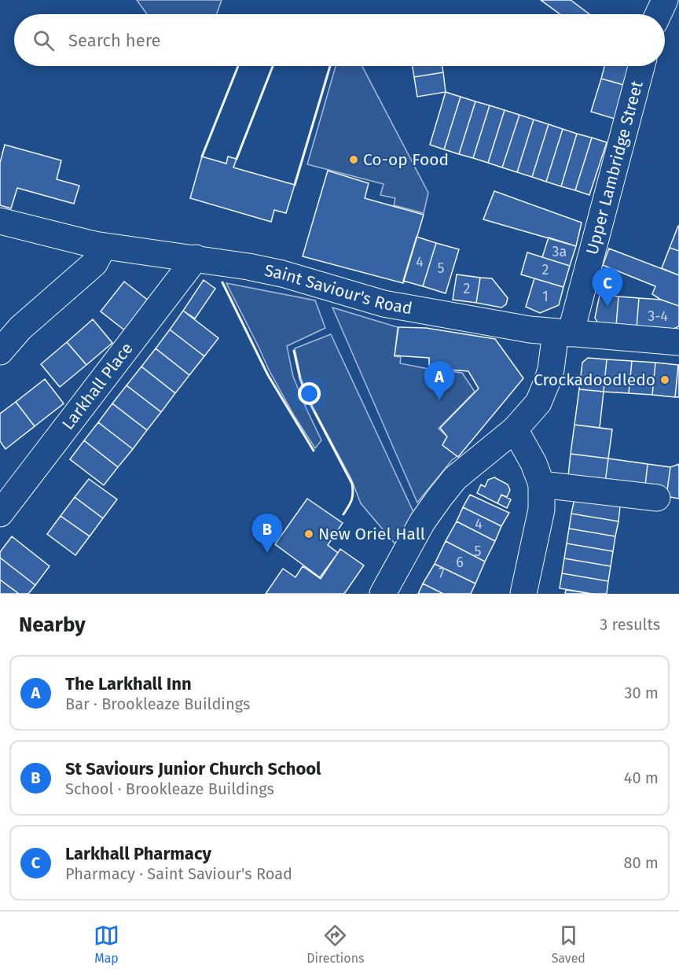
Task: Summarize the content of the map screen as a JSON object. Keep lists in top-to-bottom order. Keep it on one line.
{"streets":{"street":["Upper Lambridge Street","Saint Saviour's Road","Larkhall Place"]},"crossings":[["Upper Lambridge Street","Saint Saviour's Road"],["Saint Saviour's Road","Larkhall Place"]],"places":["Co-op Food","Crockadoodledo","New Oriel Hall"],"house_numbers":["3a","4","5","2","2","1","3-4","4","5","6","7"],"page":{"search":"Search here","pins":["C","A","B"],"heading":["Nearby","3 results"],"list":[{"mark":"A","name":"The Larkhall Inn","note":"Bar · Brookleaze Buildings","value":"30 m"},{"mark":"B","name":"St Saviours Junior Church School","note":"School · Brookleaze Buildings","value":"40 m"},{"mark":"C","name":"Larkhall Pharmacy","note":"Pharmacy · Saint Saviour's Road","value":"80 m"}],"nav":["Map","Directions","Saved"]}}
